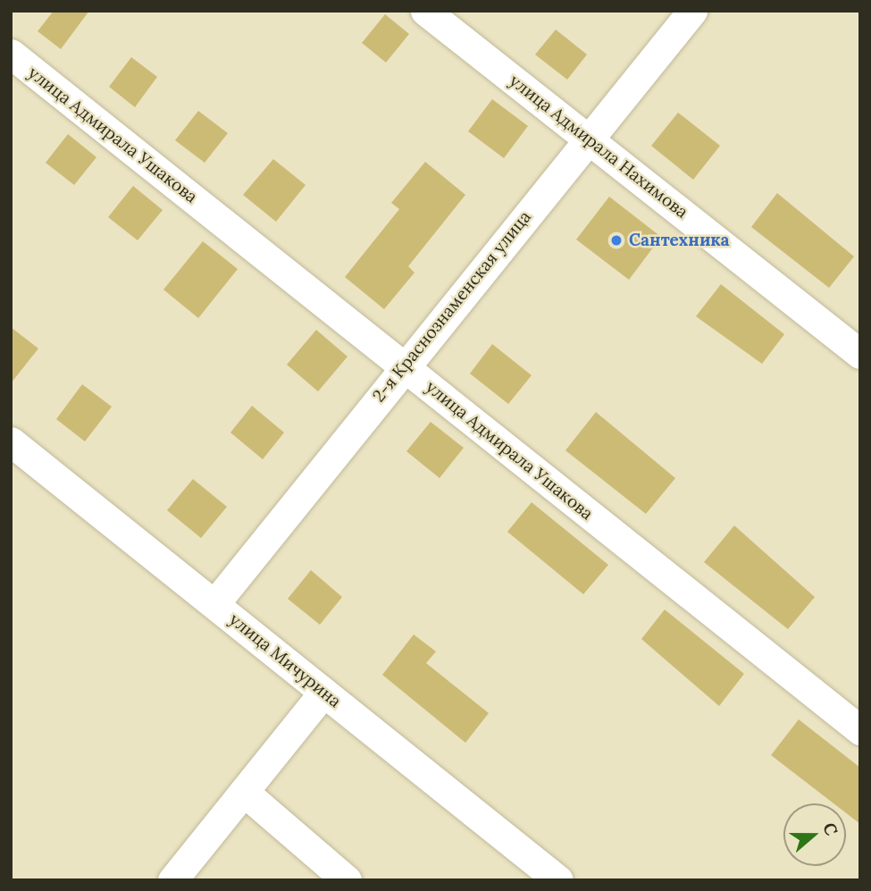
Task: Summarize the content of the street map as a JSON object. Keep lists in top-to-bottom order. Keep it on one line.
{"streets":{"street":["улица Адмирала Ушакова","улица Адмирала Нахимова","2-я Краснознаменская улица","улица Мичурина"]},"crossings":[["улица Адмирала Ушакова","2-я Краснознаменская улица"],["улица Адмирала Нахимова","2-я Краснознаменская улица"],["2-я Краснознаменская улица","улица Мичурина"]],"places":["Сантехника"],"north":"right"}
